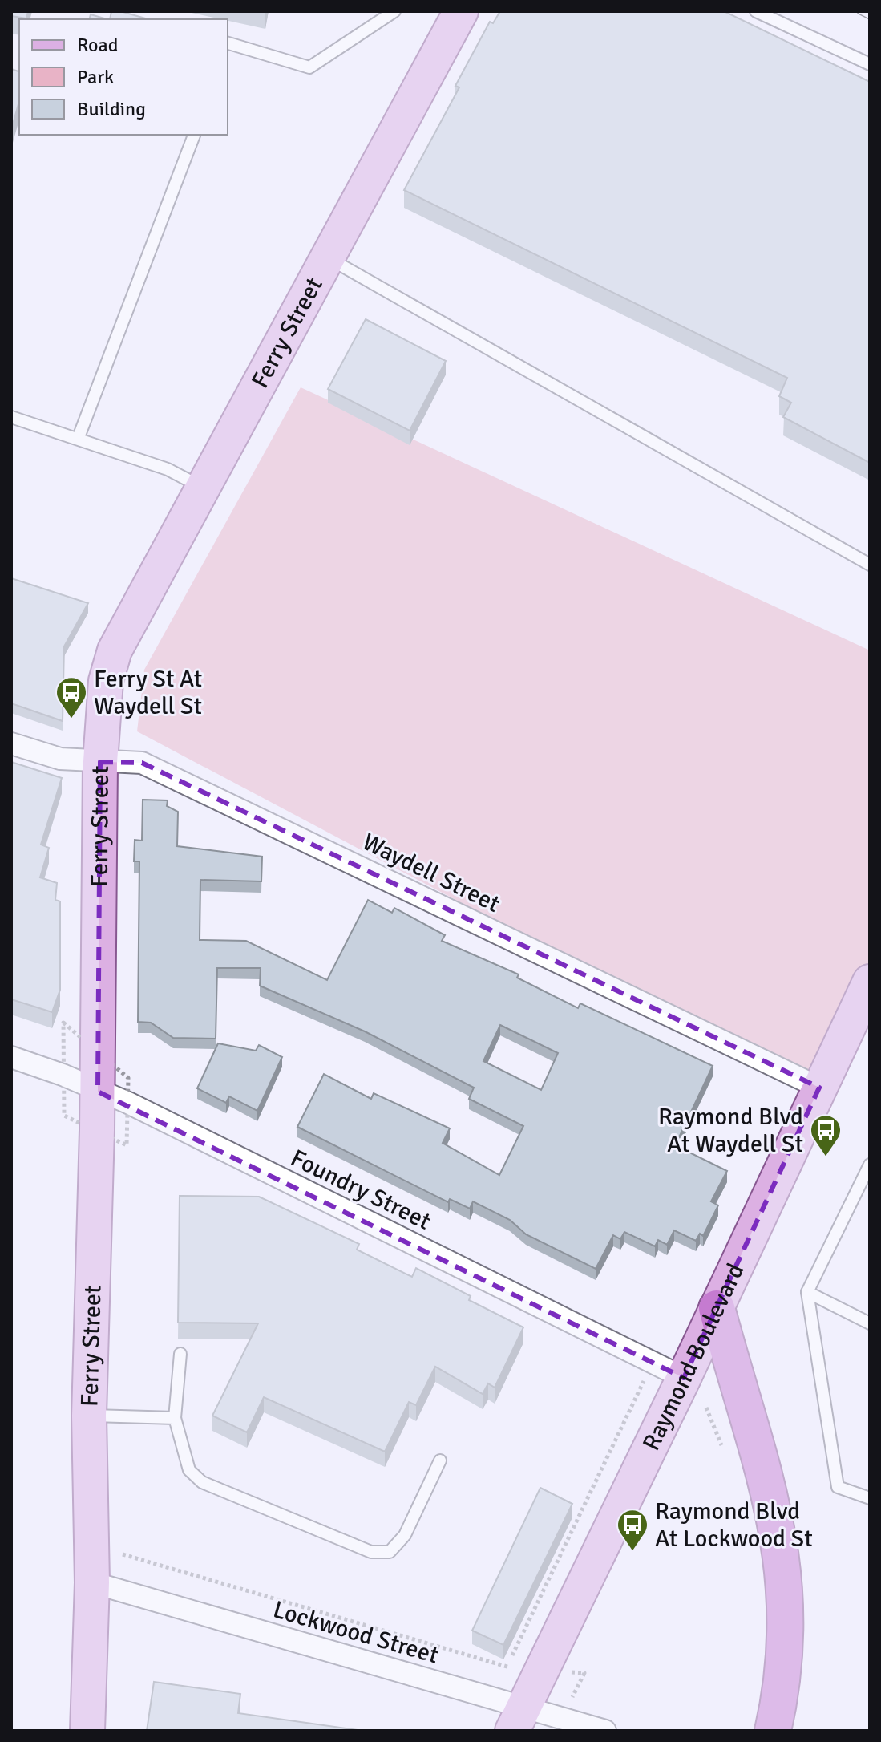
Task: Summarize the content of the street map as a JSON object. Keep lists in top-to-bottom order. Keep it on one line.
{"streets":{"main road":["Ferry Street","Raymond Boulevard"],"street":["Waydell Street","Foundry Street","Lockwood Street"]},"crossings":[["Ferry Street","Waydell Street"],["Ferry Street","Foundry Street"],["Ferry Street","Lockwood Street"],["Waydell Street","Raymond Boulevard"],["Foundry Street","Raymond Boulevard"],["Raymond Boulevard","Lockwood Street"]],"places":{"bus stop":["Ferry St At Waydell St","Raymond Blvd At Waydell St","Raymond Blvd At Lockwood St"]},"legend":["Road","Park","Building"]}
